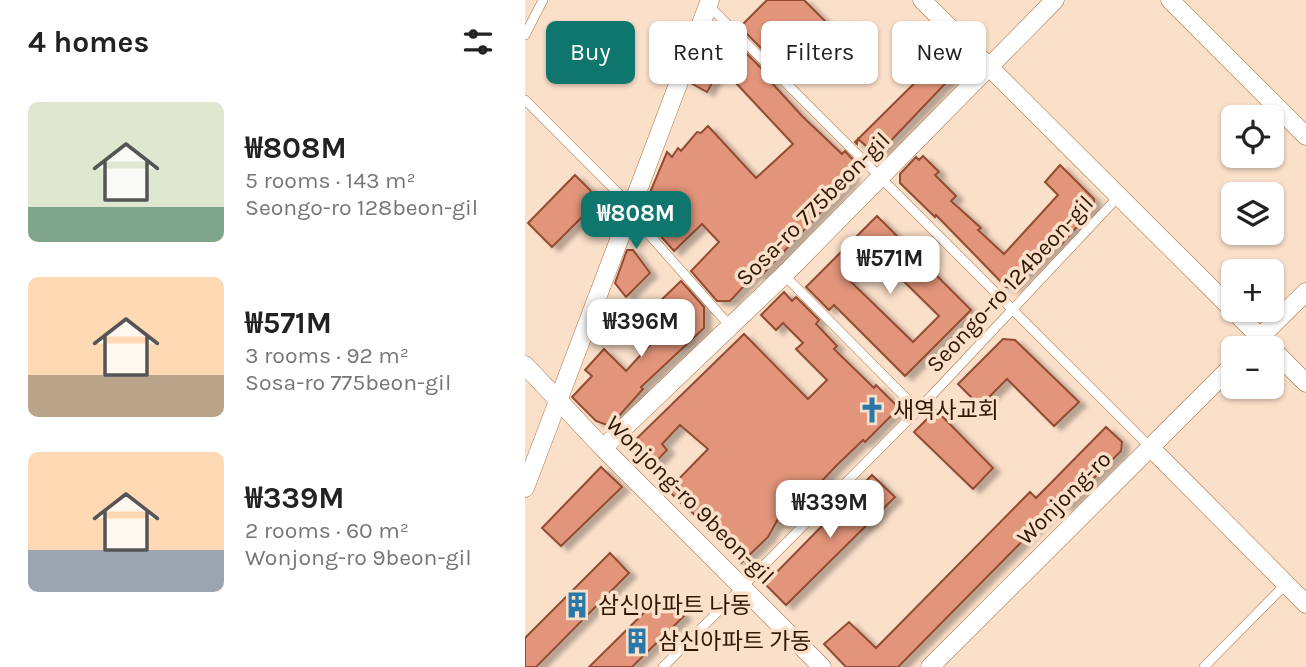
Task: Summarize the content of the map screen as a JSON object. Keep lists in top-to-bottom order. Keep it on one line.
{"streets":{"street":["Sosa-ro 775beon-gil","Wonjong-ro","Wonjong-ro 9beon-gil"],"lane":["Seongo-ro 124beon-gil"]},"crossings":[["Sosa-ro 775beon-gil","Wonjong-ro 9beon-gil"],["Seongo-ro 124beon-gil","Wonjong-ro 9beon-gil"]],"places":{"church":["새역사교회"],"building":["삼신아파트 나동","삼신아파트 가동"]},"page":{"heading":"4 homes","chip":["Buy","Rent","Filters","New"],"list":[{"name":"₩808M","note":"5 rooms · 143 m² · Seongo-ro 128beon-gil"},{"name":"₩571M","note":"3 rooms · 92 m² · Sosa-ro 775beon-gil"},{"name":"₩339M","note":"2 rooms · 60 m² · Wonjong-ro 9beon-gil"}],"map_buttons":["+","−"],"price":["₩808M","₩571M","₩396M","₩339M"]}}
